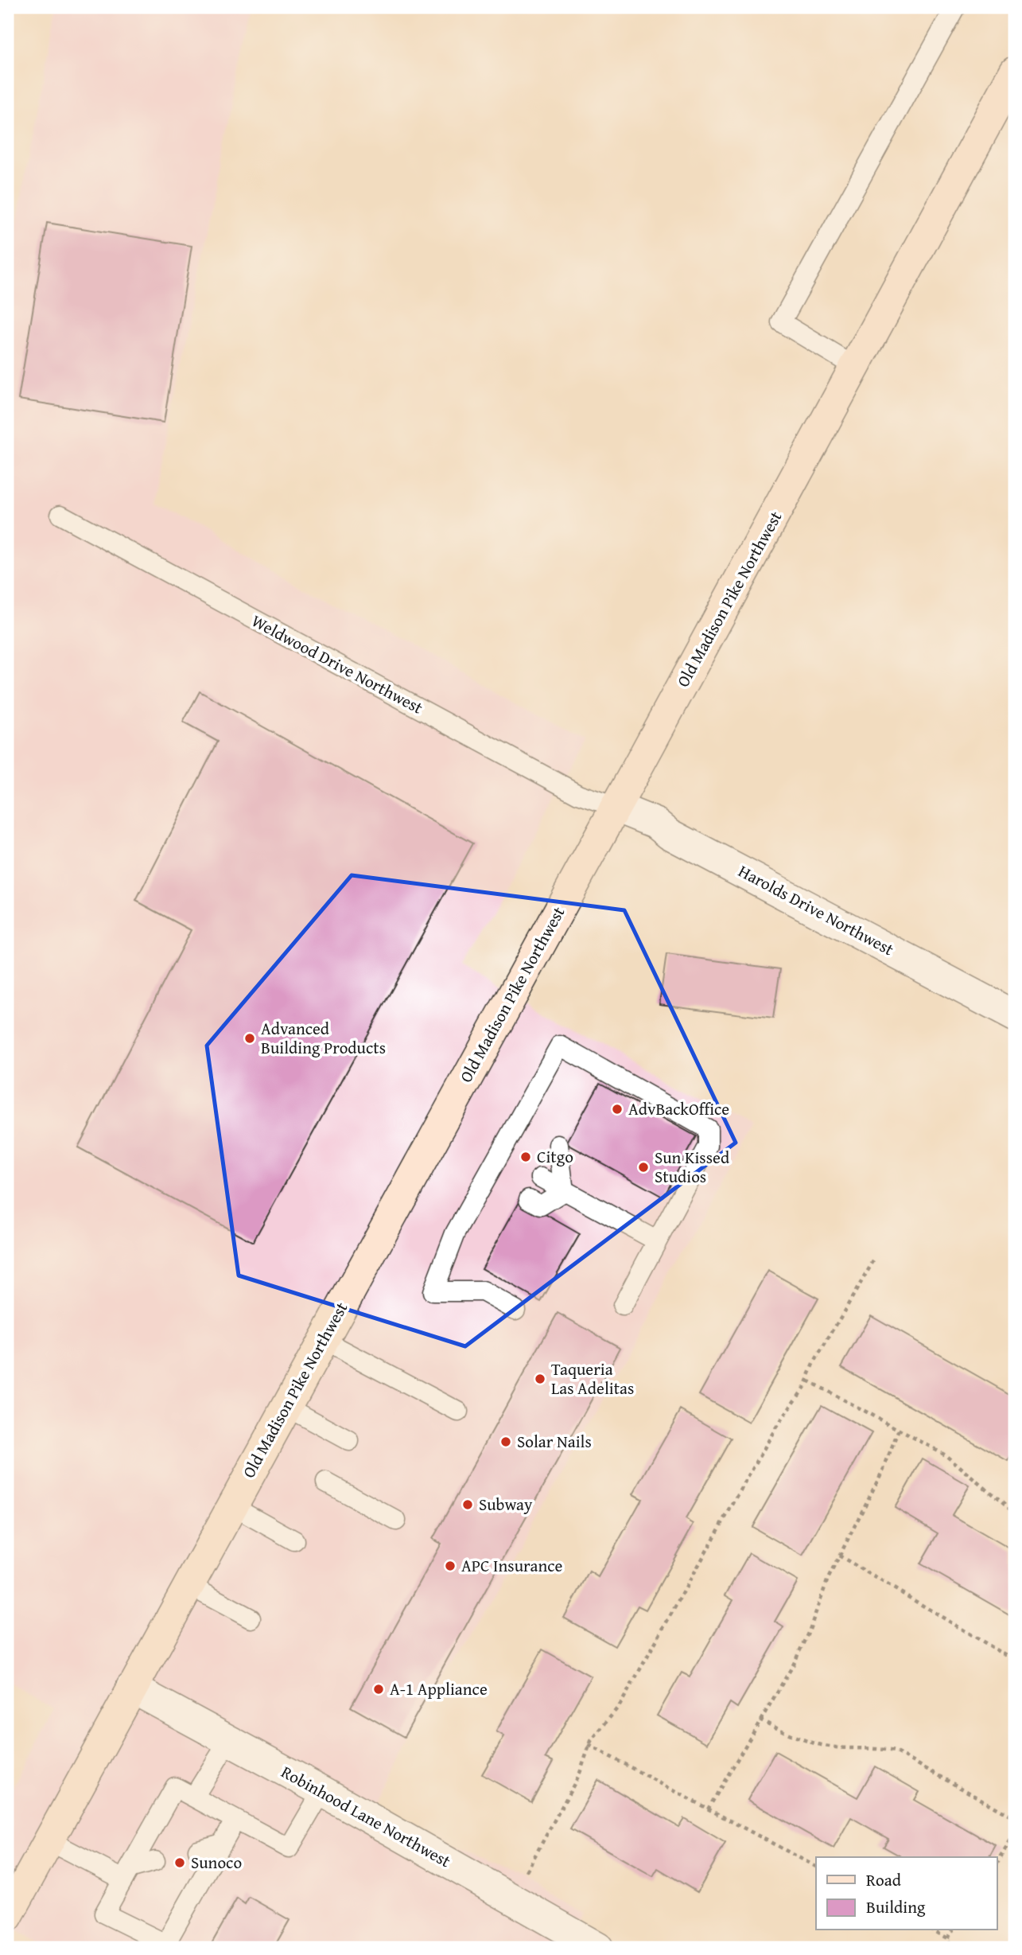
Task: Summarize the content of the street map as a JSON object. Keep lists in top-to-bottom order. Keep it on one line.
{"streets":{"main road":["Old Madison Pike Northwest"],"street":["Harolds Drive Northwest","Robinhood Lane Northwest"],"lane":["Weldwood Drive Northwest"]},"crossings":[["Old Madison Pike Northwest","Weldwood Drive Northwest"],["Old Madison Pike Northwest","Harolds Drive Northwest"],["Old Madison Pike Northwest","Robinhood Lane Northwest"],["Weldwood Drive Northwest","Harolds Drive Northwest"]],"places":["Advanced Building Products","AdvBackOffice","Citgo","Sun Kissed Studios","Taqueria Las Adelitas","Solar Nails","Subway","APC Insurance","A-1 Appliance","Sunoco"],"legend":["Road","Building"]}
